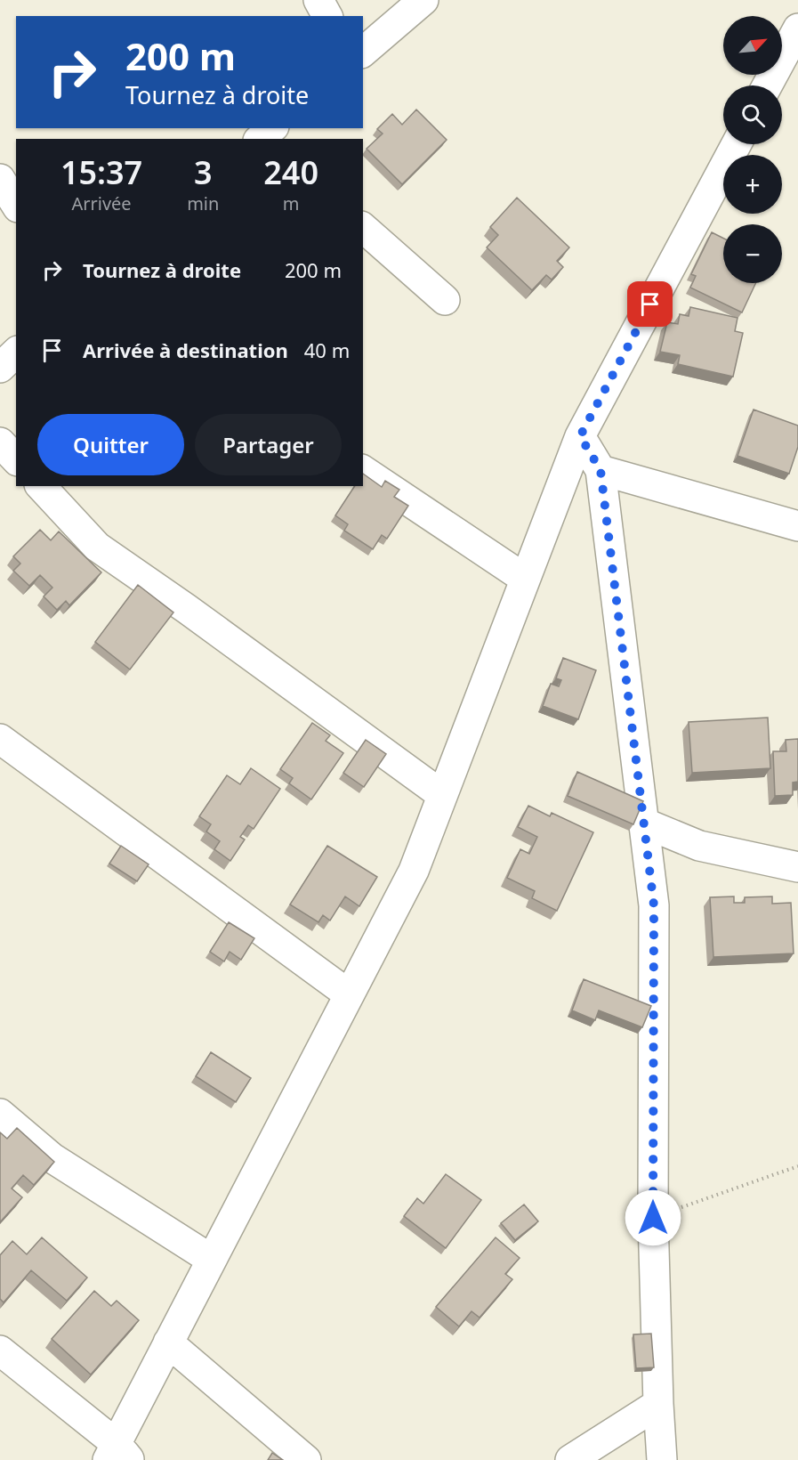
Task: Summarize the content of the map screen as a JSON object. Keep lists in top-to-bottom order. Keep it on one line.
{"north":"top right","page":{"map_buttons":["+","−"],"turn":["200 m","Tournez à droite"],"eta":["15:37","Arrivée","3","min","240","m"],"list":[{"name":"Tournez à droite","value":"200 m"},{"name":"Arrivée à destination","value":"40 m"}],"buttons":["Quitter","Partager"]}}
